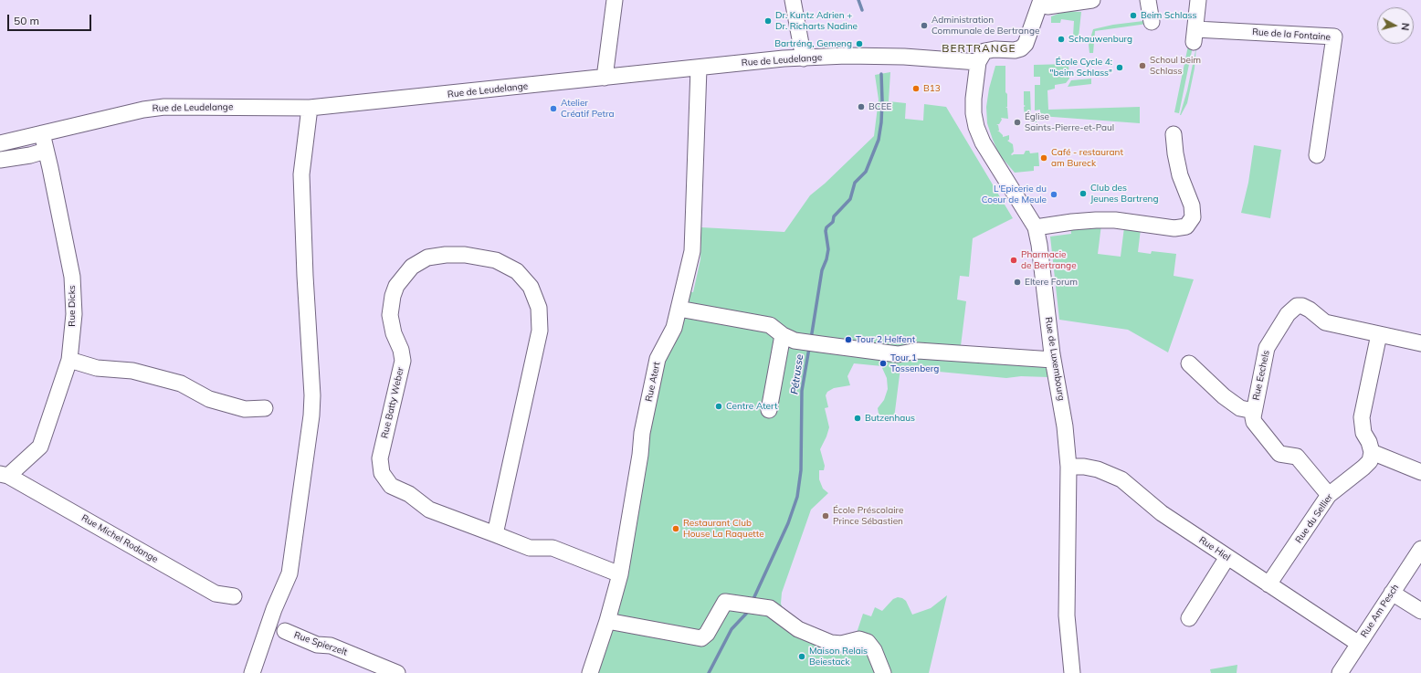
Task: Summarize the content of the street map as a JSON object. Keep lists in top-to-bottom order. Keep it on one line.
{"streets":{"street":["Rue de la Fontaine","Rue de Leudelange","Rue Dicks","Rue de Luxembourg","Rue Eechels","Rue Atert","Rue Batty Weber","Rue du Sellier","Rue Michel Rodange","Rue Hiel","Rue Am Pesch","Rue Spierzelt"]},"crossings":[["Rue de Leudelange","Rue Dicks"],["Rue de Leudelange","Rue de Luxembourg"],["Rue de Leudelange","Rue Atert"],["Rue Dicks","Rue Michel Rodange"],["Rue de Luxembourg","Rue Hiel"],["Rue Eechels","Rue du Sellier"],["Rue Atert","Rue Batty Weber"],["Rue du Sellier","Rue Hiel"],["Rue Hiel","Rue Am Pesch"]],"districts":["BERTRANGE"],"water":["Pétrusse"],"places":["Beim Schlass","Dr. Kuntz Adrien + Dr. Richarts Nadine","Administration Communale de Bertrange","Schauwenburg","Bartréng, Gemeng","Schoul beim Schlass","École Cycle 4: \"beim Schlass\"","B13","BCEE","Atelier Créatif Petra","Église Saints-Pierre-et-Paul","Café - restaurant am Bureck","Club des Jeunes Bartreng","L'Epicerie du Coeur de Meule","Pharmacie de Bertrange","Eltere Forum","Tour 2 Helfent","Tour 1 Tossenberg","Centre Atert","Butzenhaus","École Préscolaire Prince Sébastien","Restaurant Club House La Raquette","Maison Relais Beiestack"],"scale_bar":"50 m","north":"right"}
